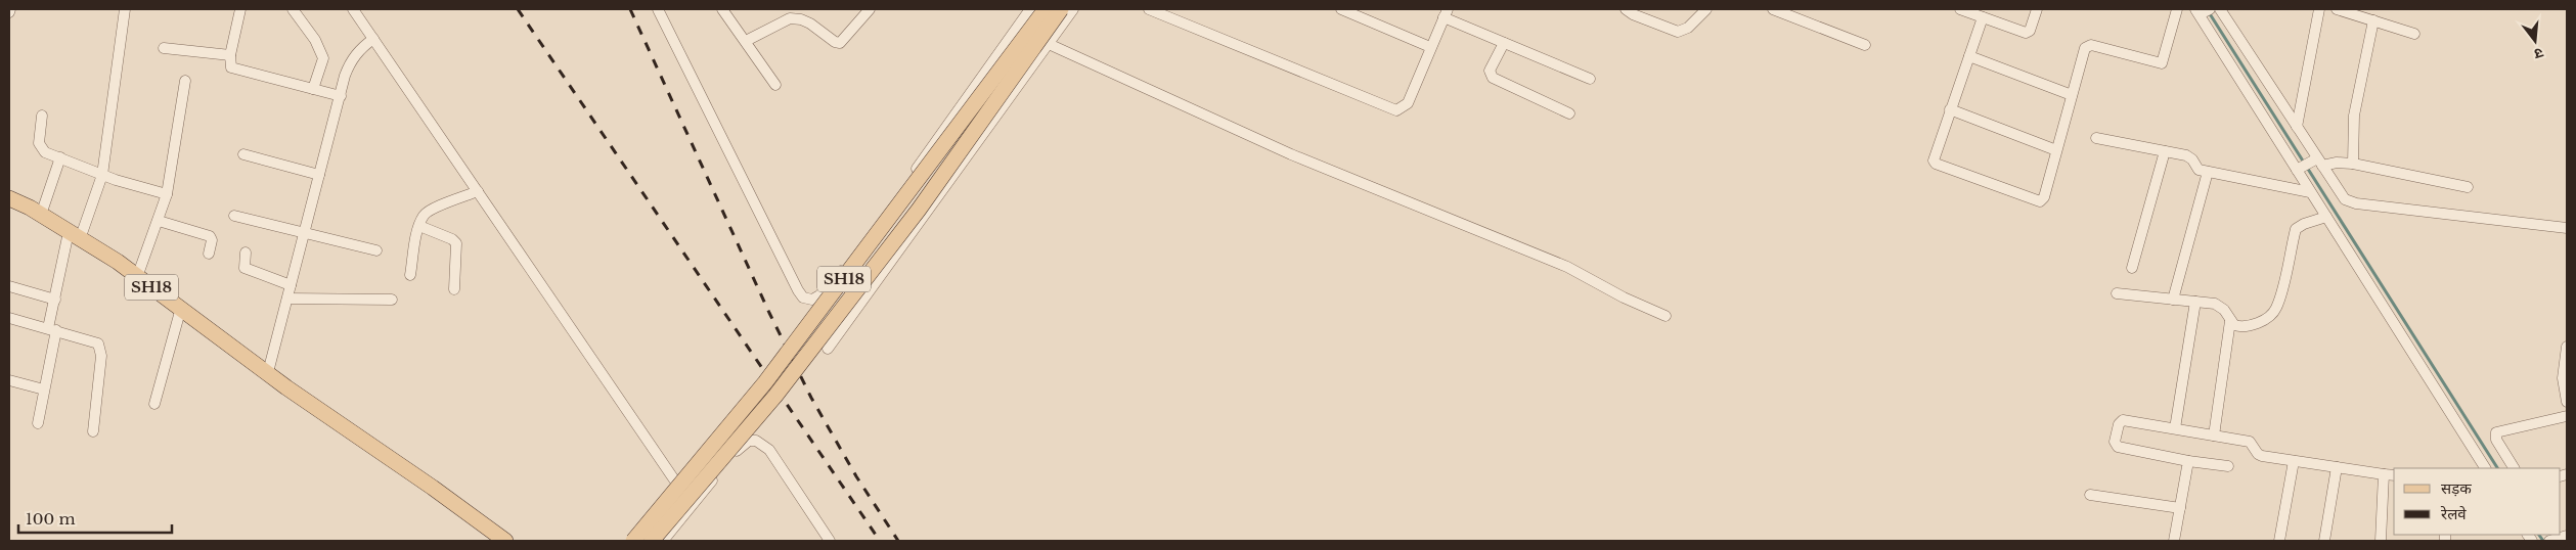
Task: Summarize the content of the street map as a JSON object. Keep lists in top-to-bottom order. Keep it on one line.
{"streets":{"main road":["SH18"]},"legend":["सड़क","रेलवे"],"scale_bar":"100 m","north":"bottom"}
